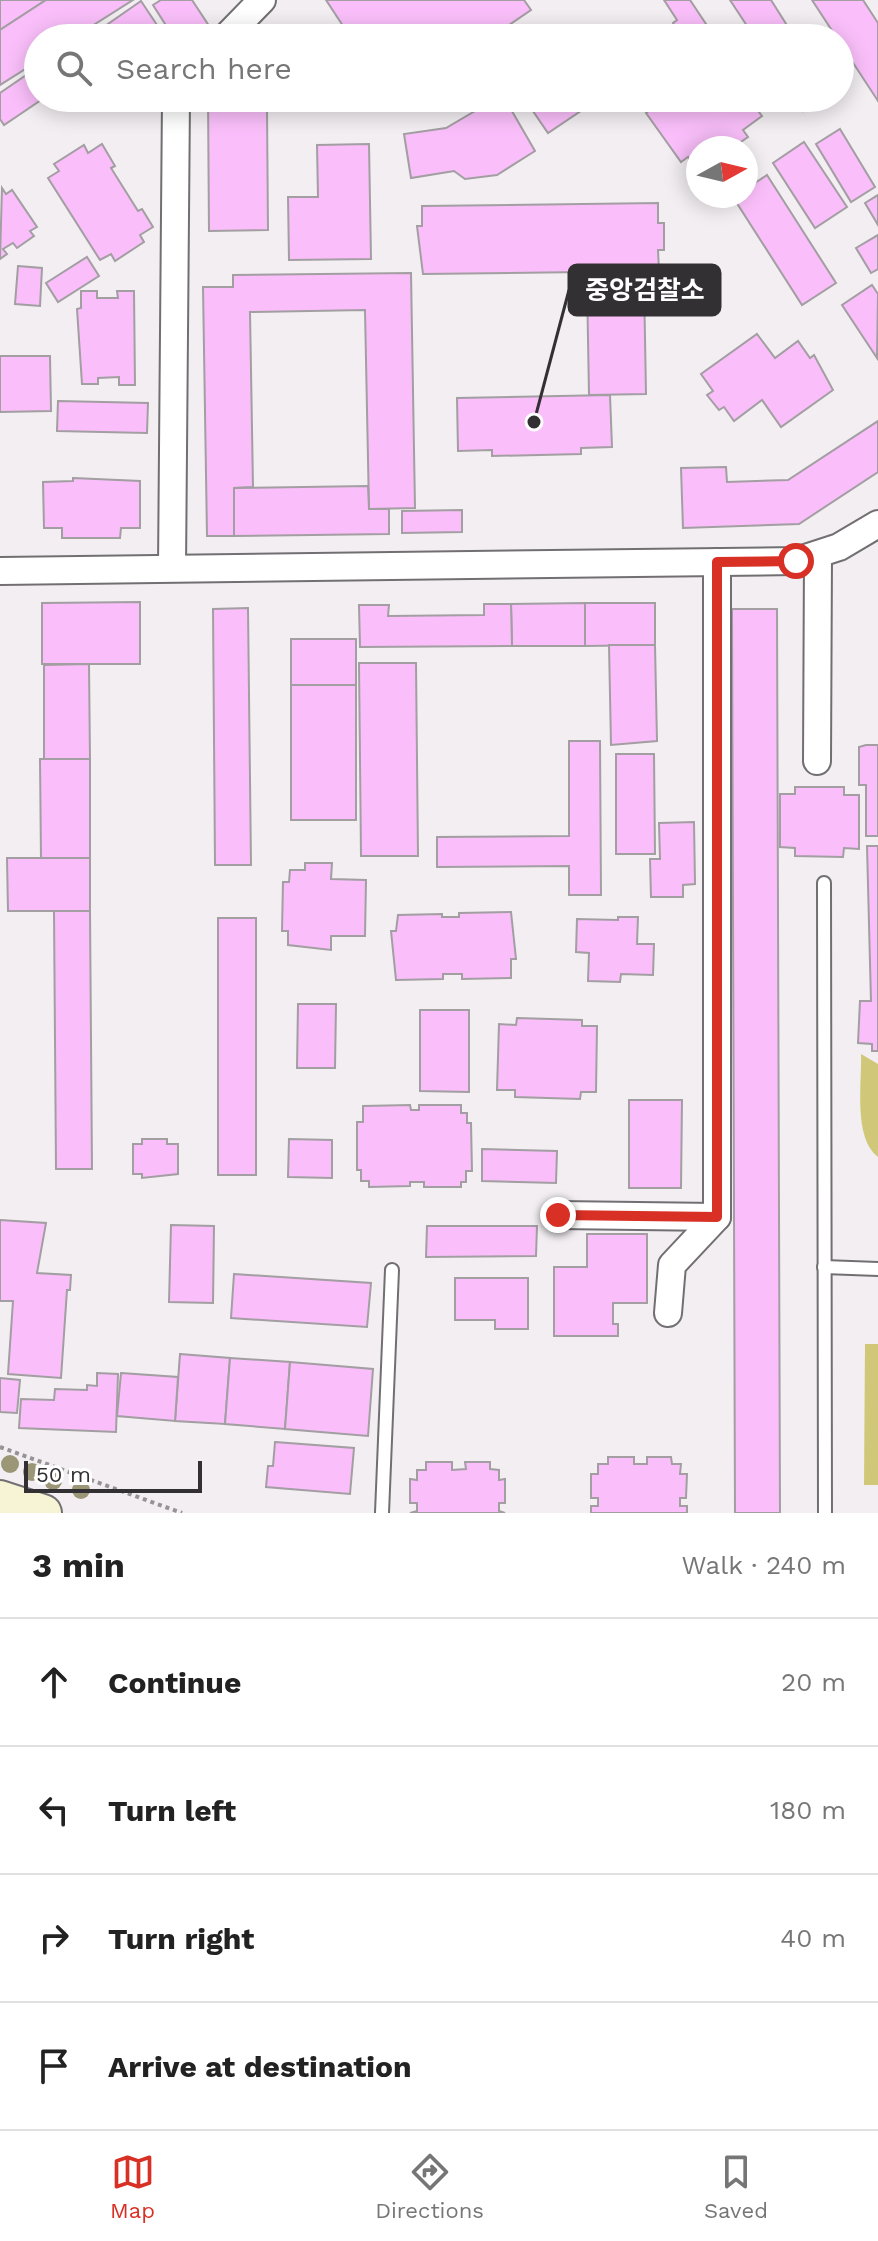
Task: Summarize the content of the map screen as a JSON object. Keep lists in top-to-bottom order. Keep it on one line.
{"places":["중앙검찰소"],"scale_bar":"50 m","north":"right","page":{"search":"Search here","scale":"50 m","heading":["3 min","Walk · 240 m"],"list":[["Continue","20 m"],["Turn left","180 m"],["Turn right","40 m"],"Arrive at destination"],"nav":["Map","Directions","Saved"]}}
